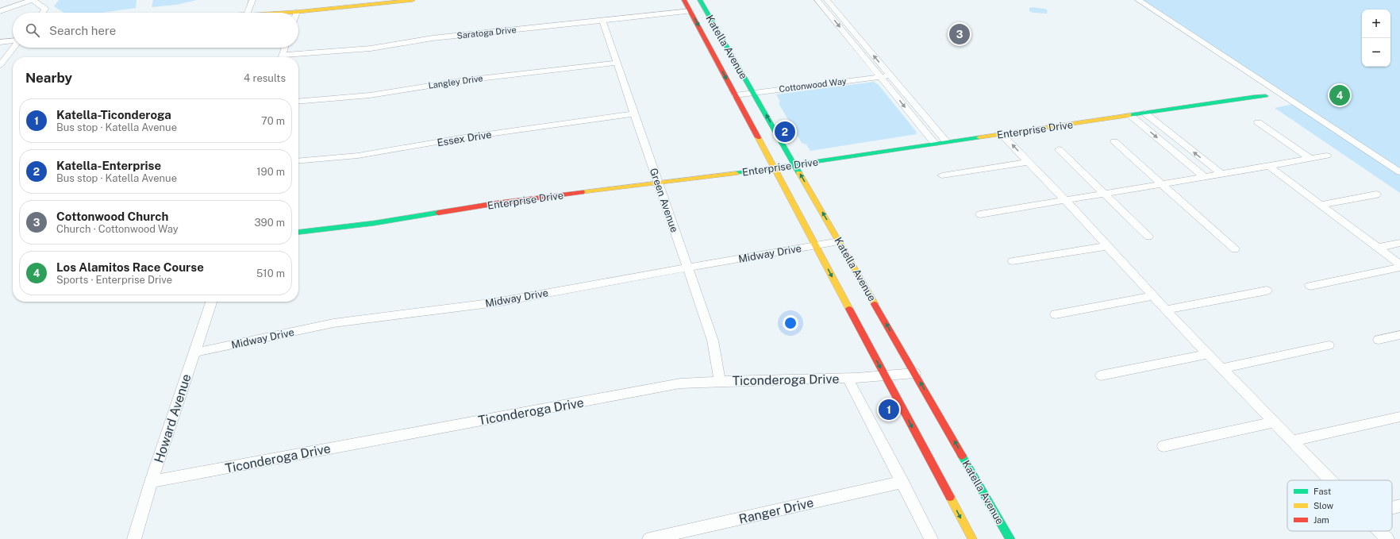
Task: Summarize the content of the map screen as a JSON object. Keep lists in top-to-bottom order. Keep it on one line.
{"streets":{"main road":["Katella Avenue","Enterprise Drive"],"street":["Saratoga Drive","Langley Drive","Cottonwood Way","Essex Drive","Green Avenue","Midway Drive","Ticonderoga Drive","Howard Avenue","Ranger Drive"]},"crossings":[["Saratoga Drive","Katella Avenue"],["Saratoga Drive","Green Avenue"],["Katella Avenue","Cottonwood Way"],["Katella Avenue","Enterprise Drive"],["Katella Avenue","Midway Drive"],["Katella Avenue","Ticonderoga Drive"],["Langley Drive","Green Avenue"],["Enterprise Drive","Green Avenue"],["Essex Drive","Green Avenue"],["Green Avenue","Midway Drive"],["Green Avenue","Ticonderoga Drive"],["Midway Drive","Howard Avenue"],["Ticonderoga Drive","Howard Avenue"]],"legend":["Fast","Slow","Jam"],"page":{"map_buttons":["+","−"],"search":"Search here","pins":["3","4","2","1"],"heading":["Nearby","4 results"],"list":[{"mark":"1","name":"Katella-Ticonderoga","note":"Bus stop · Katella Avenue","value":"70 m"},{"mark":"2","name":"Katella-Enterprise","note":"Bus stop · Katella Avenue","value":"190 m"},{"mark":"3","name":"Cottonwood Church","note":"Church · Cottonwood Way","value":"390 m"},{"mark":"4","name":"Los Alamitos Race Course","note":"Sports · Enterprise Drive","value":"510 m"}]}}
